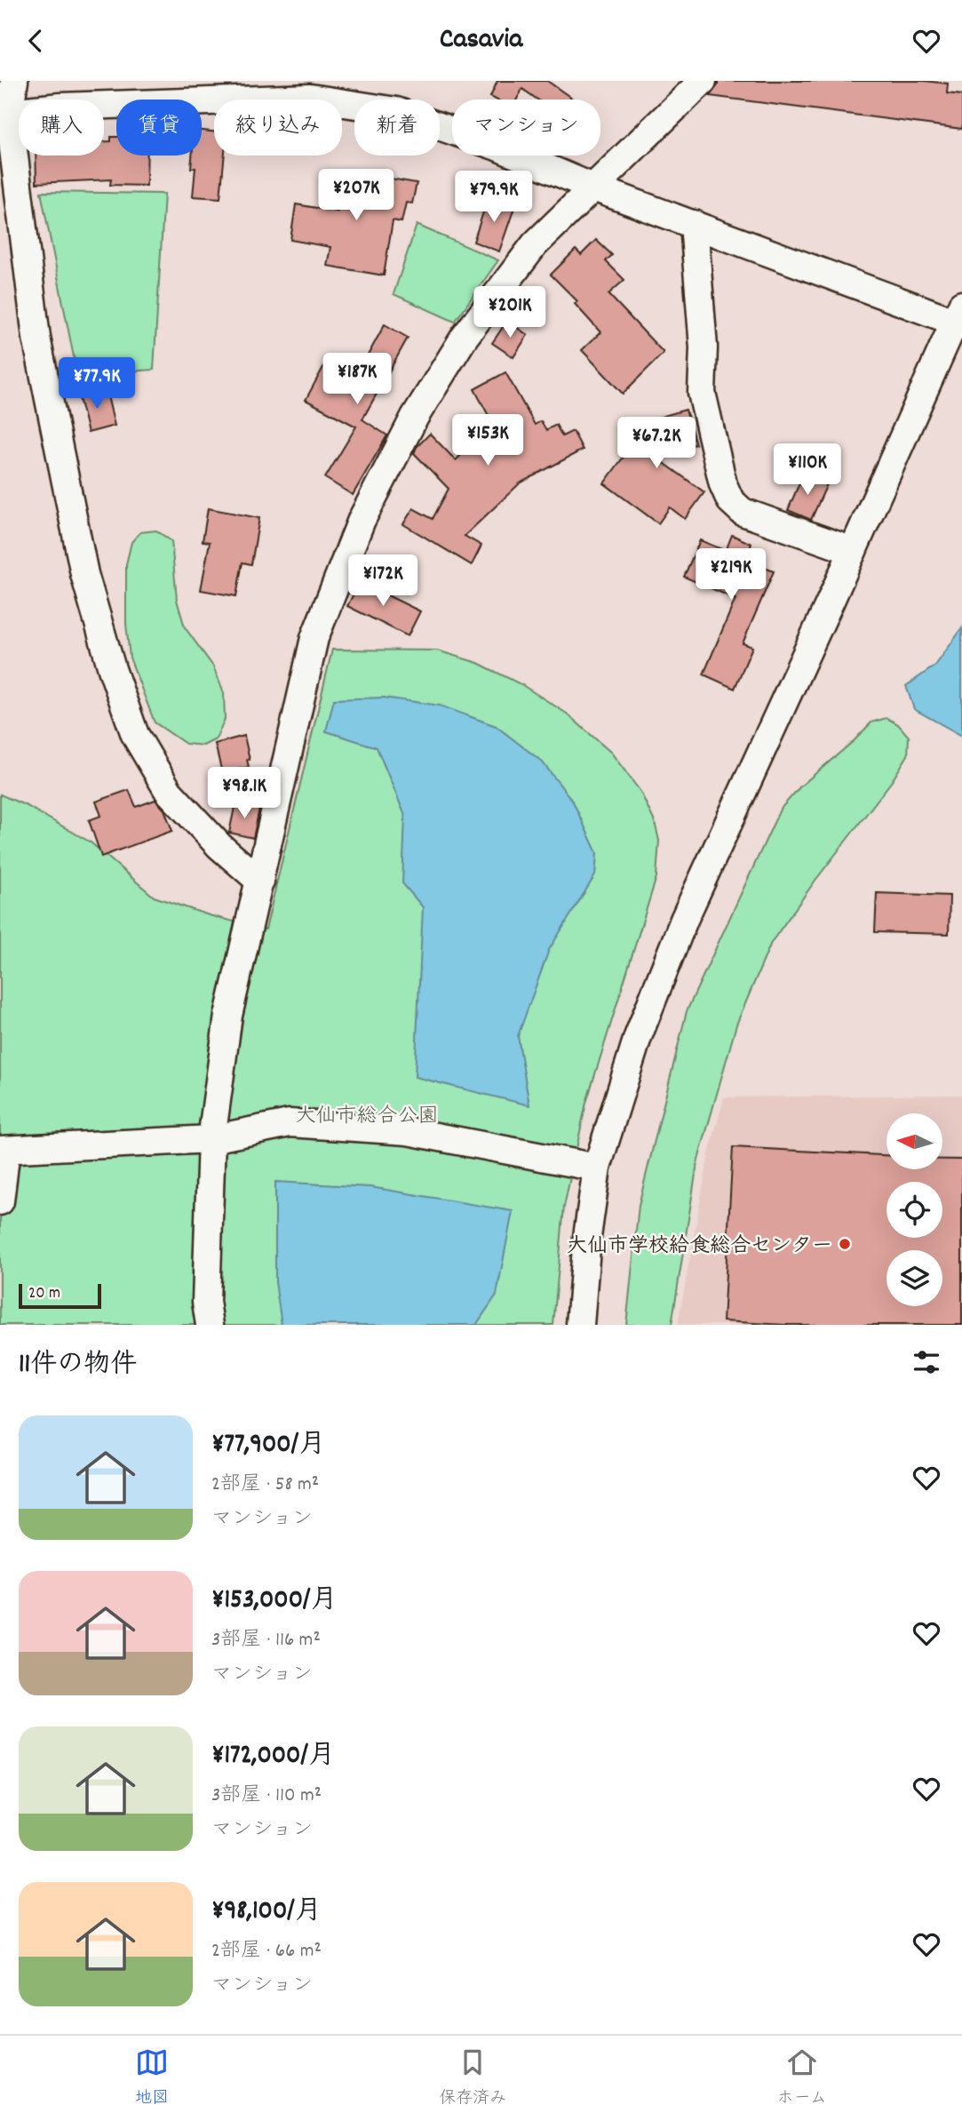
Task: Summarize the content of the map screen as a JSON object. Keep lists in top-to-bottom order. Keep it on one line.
{"parks":["大仙市総合公園"],"places":["大仙市学校給食総合センター"],"scale_bar":"20 m","north":"left","page":{"header":"Casavia","chip":["購入","賃貸","絞り込み","新着","マンション"],"price":["¥207K","¥79.9K","¥201K","¥187K","¥77.9K","¥153K","¥67.2K","¥110K","¥219K","¥172K","¥98.1K"],"scale":"20 m","heading":"11件の物件","list":[{"name":"¥77,900/月","note":"2部屋 · 58 m² · マンション"},{"name":"¥153,000/月","note":"3部屋 · 116 m² · マンション"},{"name":"¥172,000/月","note":"3部屋 · 110 m² · マンション"},{"name":"¥98,100/月","note":"2部屋 · 66 m² · マンション"}],"tabs":["地図","保存済み","ホーム"]}}
